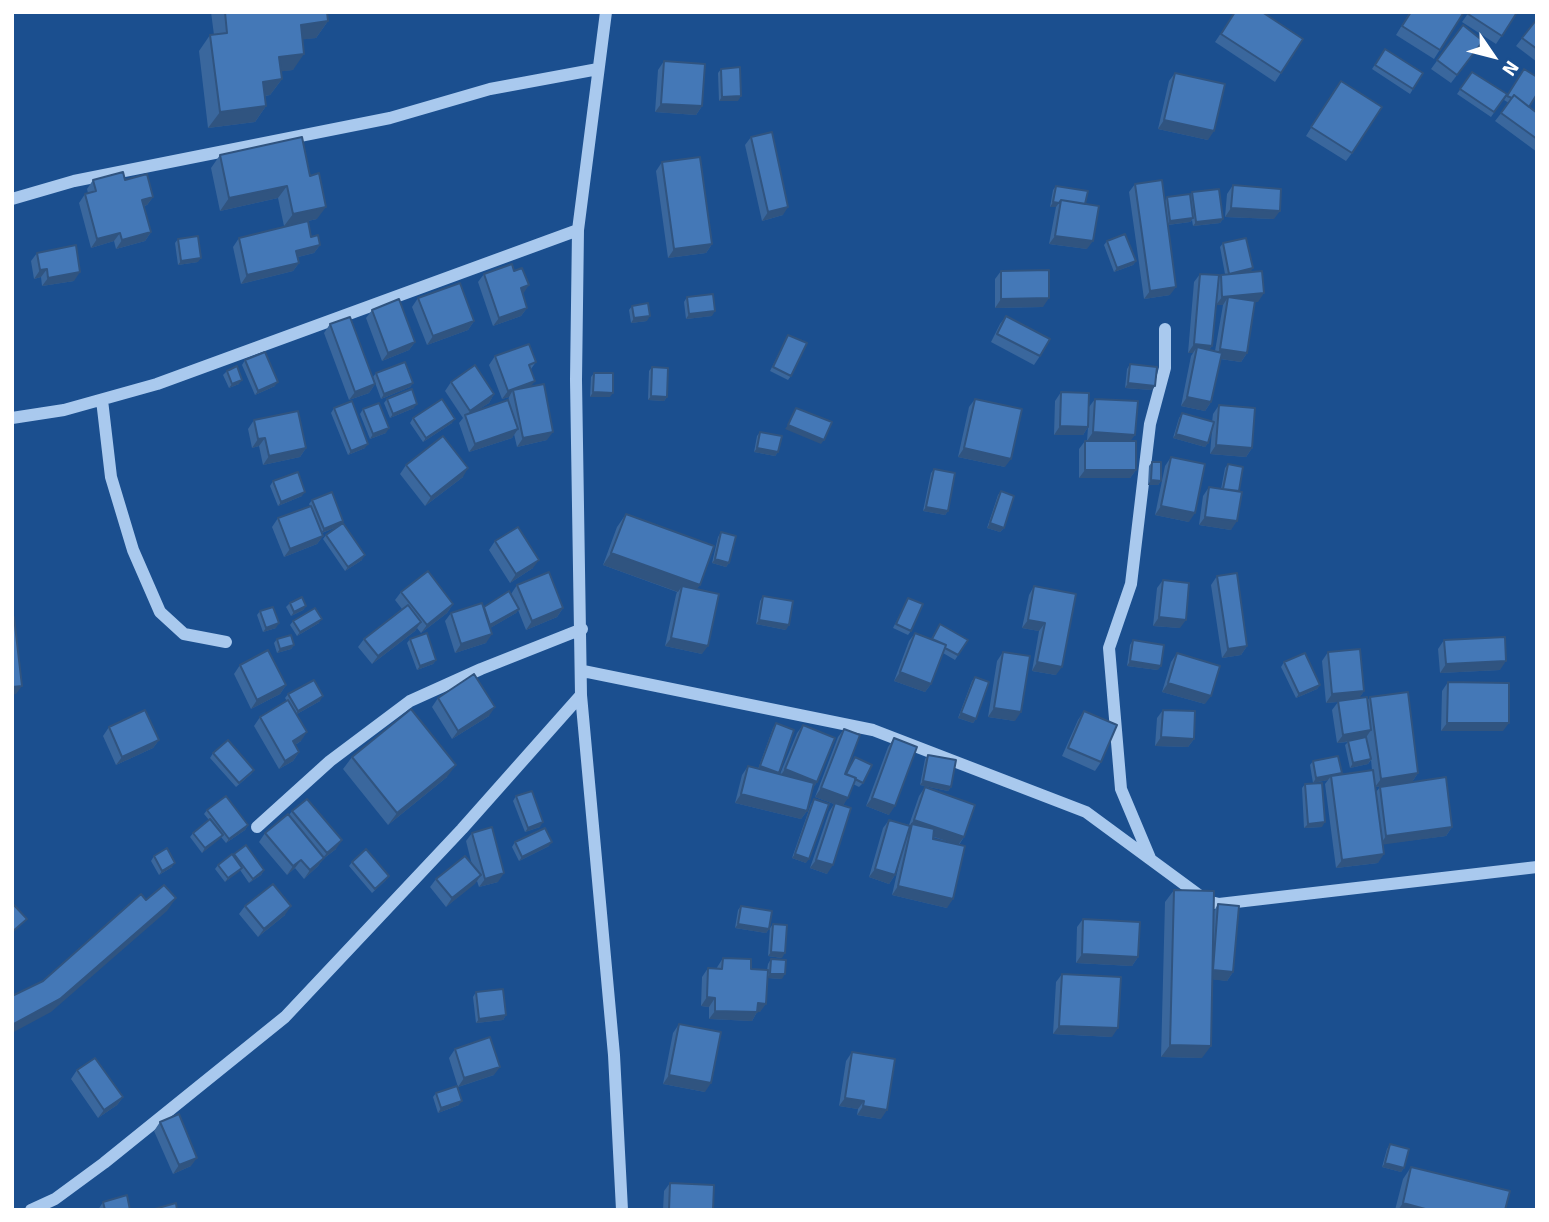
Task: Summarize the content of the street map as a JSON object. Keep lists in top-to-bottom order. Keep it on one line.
{"north":"bottom right"}
